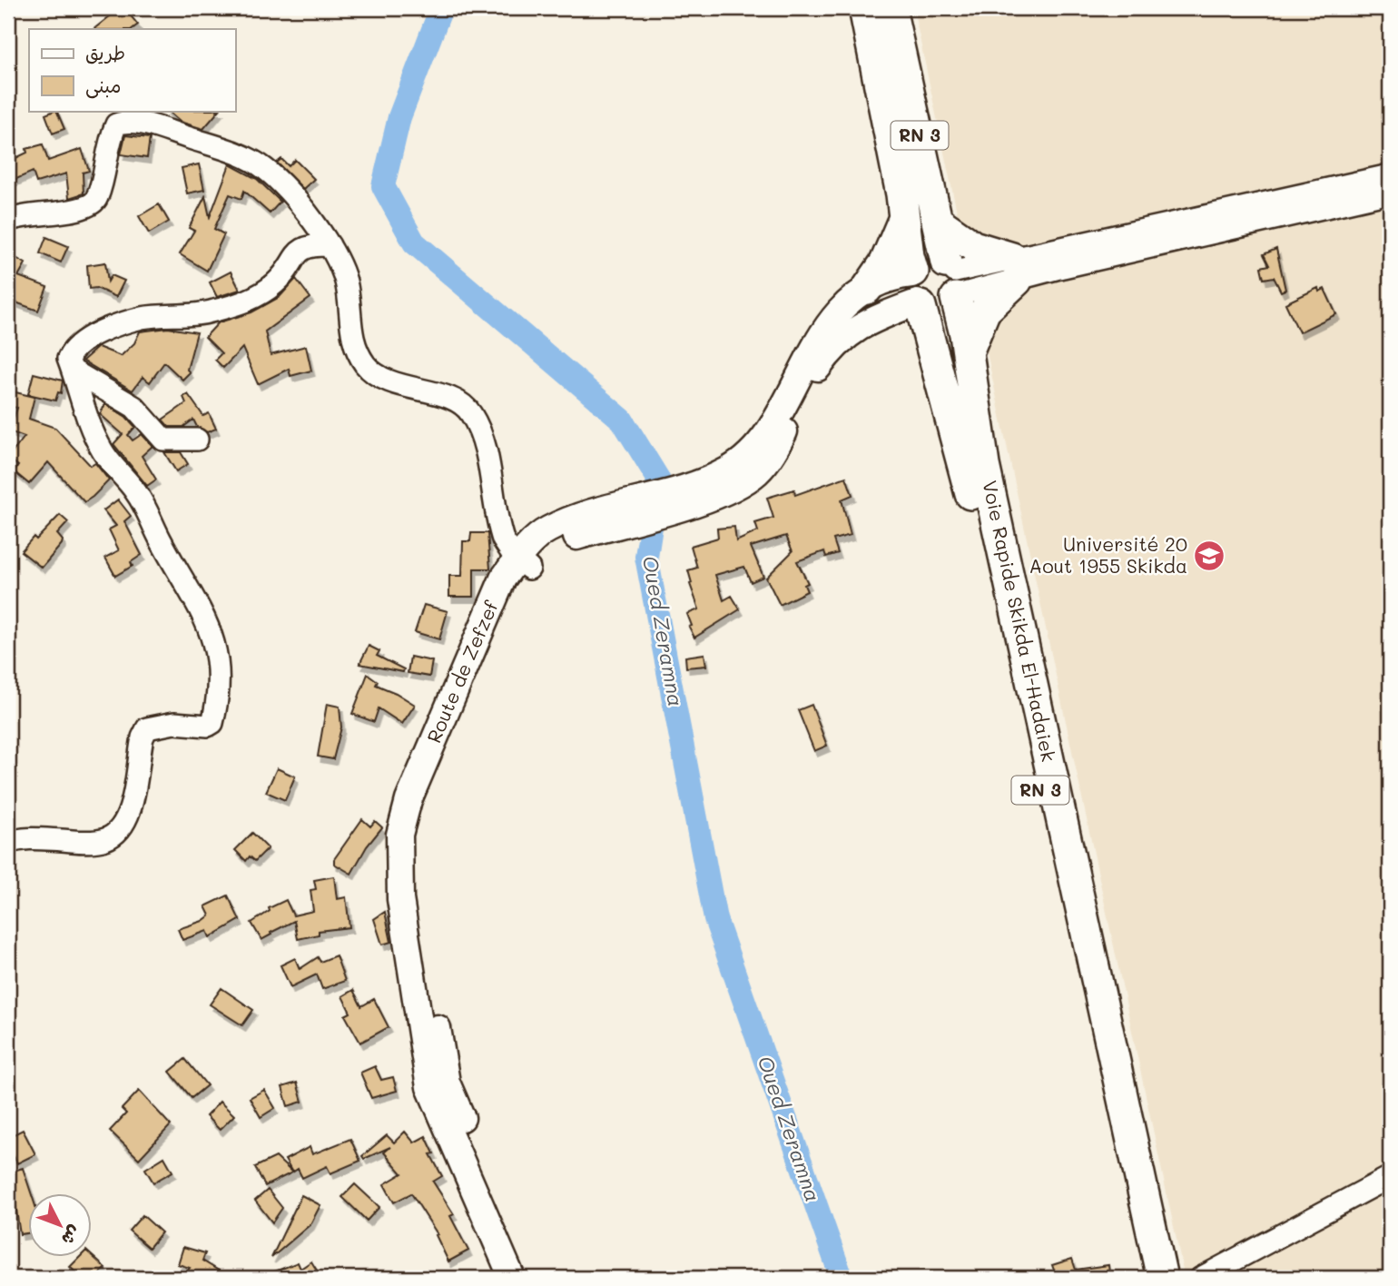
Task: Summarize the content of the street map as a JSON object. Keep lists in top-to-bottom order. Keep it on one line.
{"streets":{"highway":["RN 3","Voie Rapide Skikda El-Hadaiek"],"main road":["Route de Zefzef"]},"crossings":[["Voie Rapide Skikda El-Hadaiek","Route de Zefzef"]],"water":["Oued Zeramna"],"places":{"school or university":["Université 20 Aout 1955 Skikda"]},"legend":["طريق","مبنى"],"north":"bottom right"}
